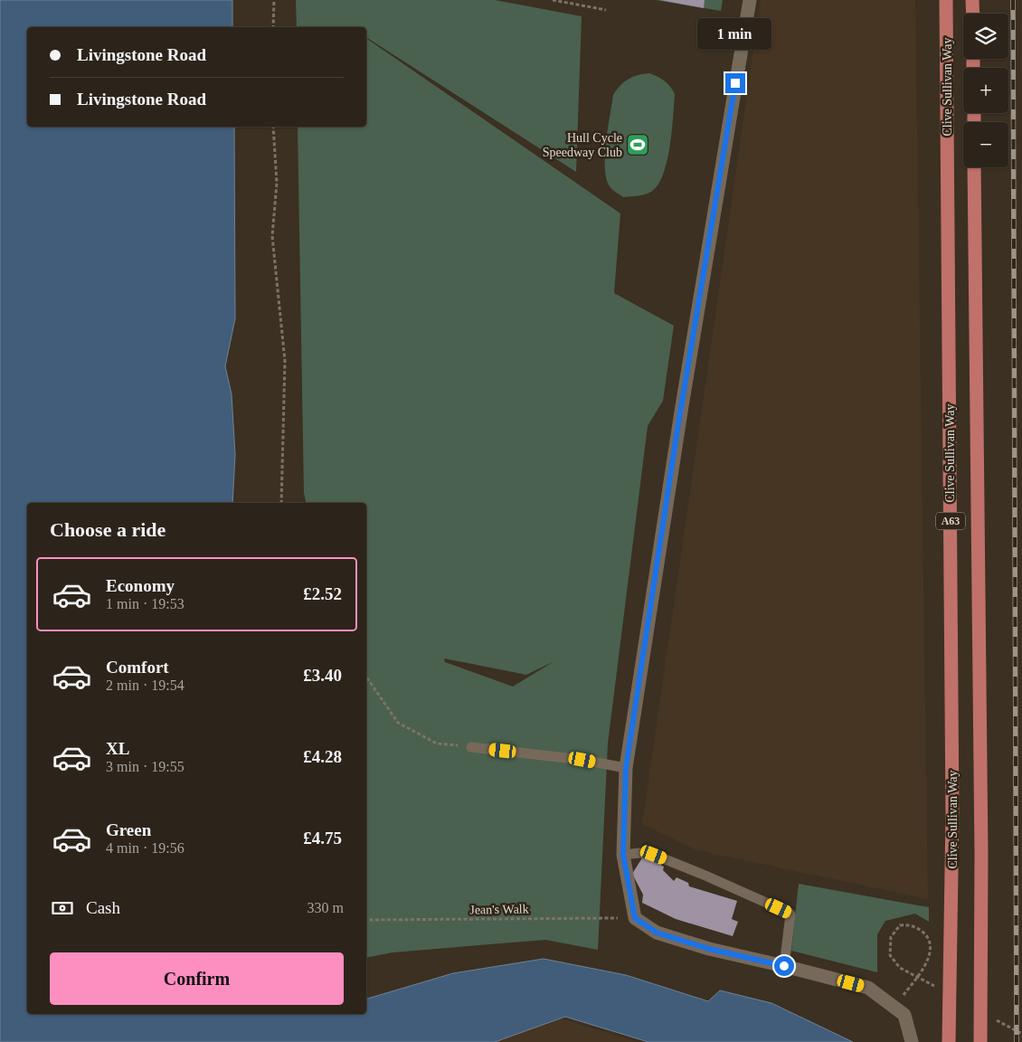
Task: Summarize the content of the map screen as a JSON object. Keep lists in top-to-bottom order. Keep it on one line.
{"streets":{"highway":["Clive Sullivan Way","A63"],"path":["Jean's Walk"]},"places":{"sports":["Hull Cycle Speedway Club"]},"page":{"map_buttons":["+","−"],"bubble":"1 min","banner":["Livingstone Road","Livingstone Road"],"heading":"Choose a ride","list":[{"name":"Economy","note":"1 min · 19:53","value":"£2.52"},{"name":"Comfort","note":"2 min · 19:54","value":"£3.40"},{"name":"XL","note":"3 min · 19:55","value":"£4.28"},{"name":"Green","note":"4 min · 19:56","value":"£4.75"}],"pay":["Cash","330 m"],"buttons":"Confirm"}}
